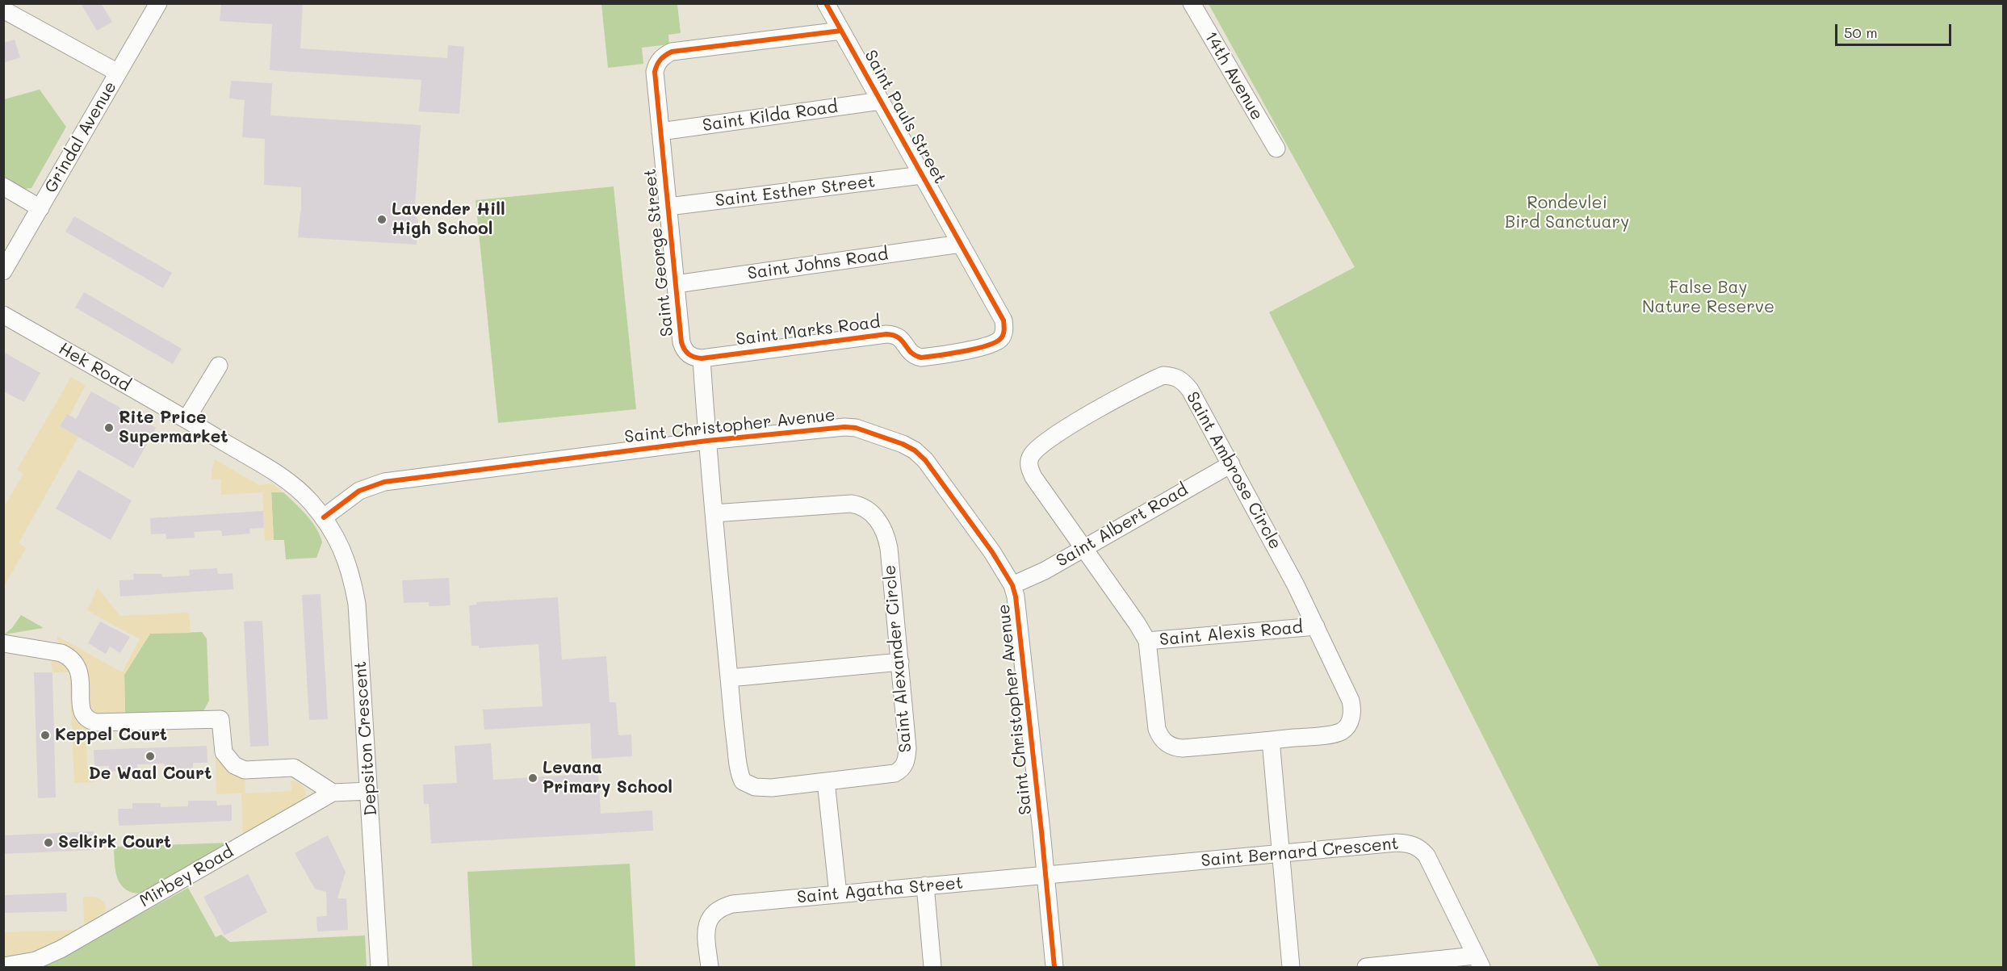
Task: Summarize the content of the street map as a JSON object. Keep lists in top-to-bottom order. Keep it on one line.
{"streets":{"street":["14th Avenue","Saint Kilda Road","Saint Pauls Street","Grindal Avenue","Saint Esther Street","Saint George Street","Saint Johns Road","Saint Marks Road","Hek Road","Saint Christopher Avenue","Saint Ambrose Circle","Saint Albert Road","Saint Alexis Road","Saint Alexander Circle","Depsiton Crescent","Saint Bernard Crescent","Mirbey Road","Saint Agatha Street"]},"crossings":[["Saint Kilda Road","Saint Pauls Street"],["Saint Kilda Road","Saint George Street"],["Saint Pauls Street","Saint Esther Street"],["Saint Pauls Street","Saint George Street"],["Saint Pauls Street","Saint Johns Road"],["Saint Pauls Street","Saint Marks Road"],["Saint Esther Street","Saint George Street"],["Saint George Street","Saint Johns Road"],["Saint George Street","Saint Marks Road"],["Saint Johns Road","Saint Marks Road"],["Hek Road","Saint Christopher Avenue"],["Hek Road","Depsiton Crescent"],["Saint Christopher Avenue","Saint Albert Road"],["Saint Christopher Avenue","Saint Alexander Circle"],["Saint Christopher Avenue","Depsiton Crescent"],["Saint Christopher Avenue","Saint Bernard Crescent"],["Saint Christopher Avenue","Saint Agatha Street"],["Saint Ambrose Circle","Saint Albert Road"],["Saint Ambrose Circle","Saint Alexis Road"],["Depsiton Crescent","Mirbey Road"],["Saint Bernard Crescent","Saint Agatha Street"]],"parks":["Rondevlei Bird Sanctuary","False Bay Nature Reserve"],"places":["Lavender Hill High School","Rite Price Supermarket","Keppel Court","De Waal Court","Levana Primary School","Selkirk Court"],"scale_bar":"50 m"}
